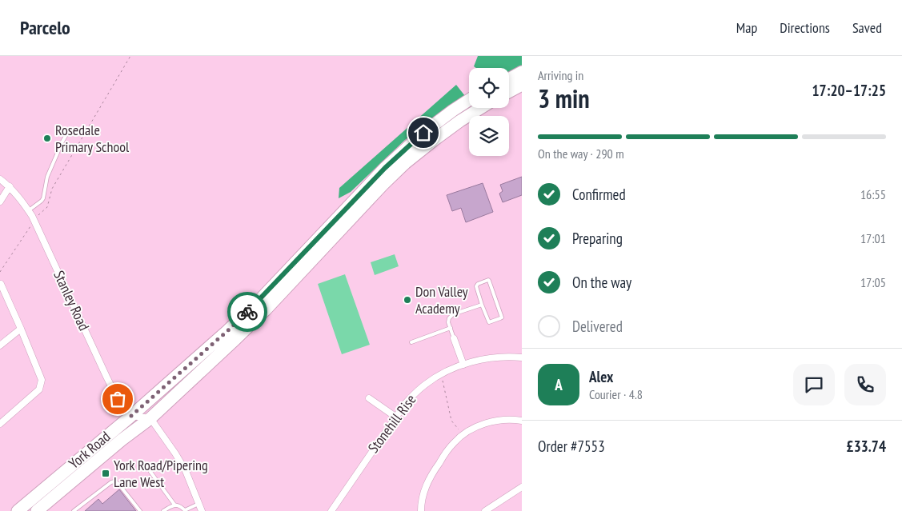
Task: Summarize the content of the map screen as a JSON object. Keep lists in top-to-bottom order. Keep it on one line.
{"streets":{"highway":["York Road"],"street":["Stanley Road","Stonehill Rise"]},"crossings":[["Stanley Road","York Road"]],"places":{"other":["Rosedale Primary School","Don Valley Academy"],"transit":["York Road/Pipering Lane West"]},"page":{"header":"Parcelo","nav":["Map","Directions","Saved"],"heading":["3 min","Arriving in","17:20–17:25"],"panel":["Alex","Courier · 4.8","Order #7553","£33.74"],"bar":"On the way · 290 m","list":[["Confirmed","16:55"],["Preparing","17:01"],["On the way","17:05"],"Delivered"],"round":"A"}}
